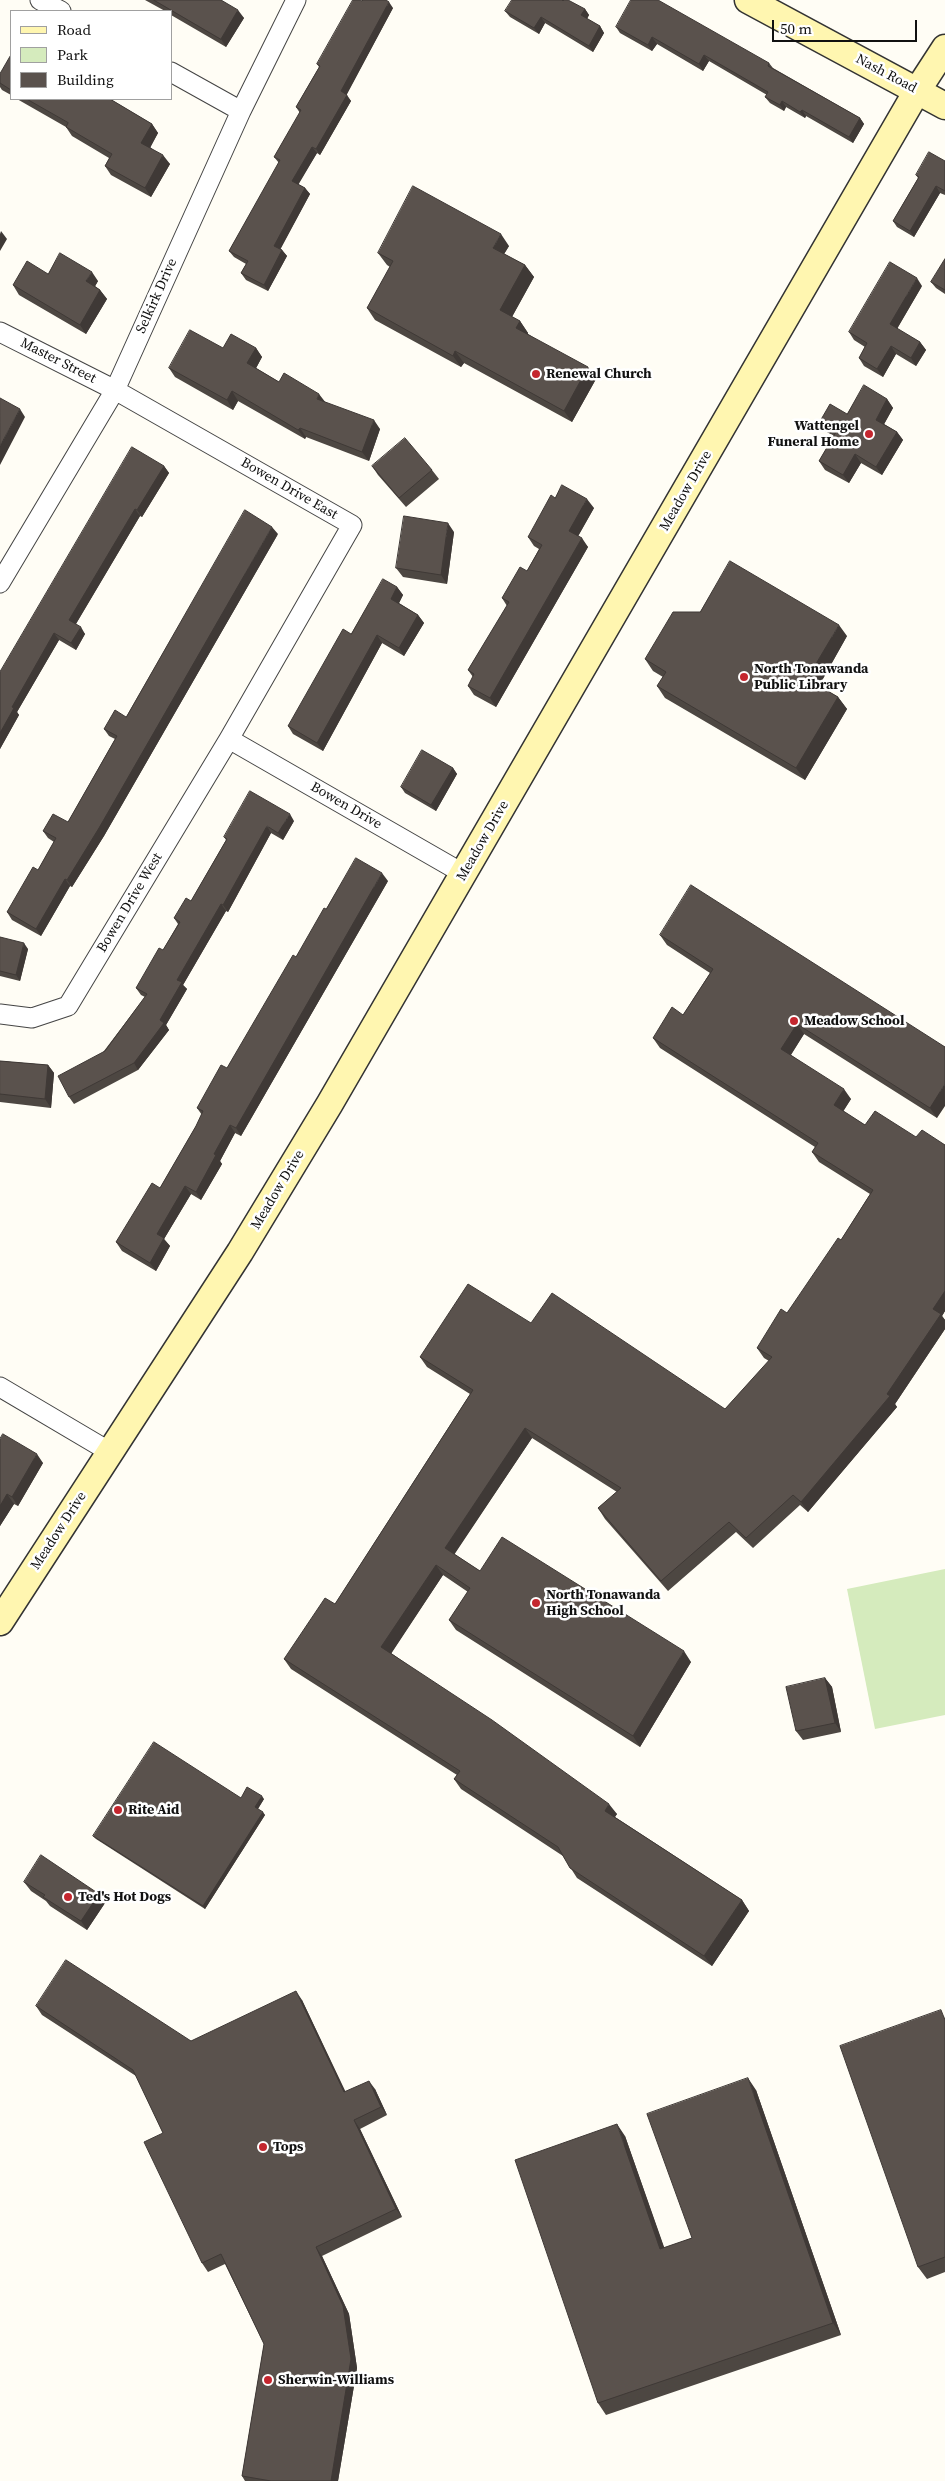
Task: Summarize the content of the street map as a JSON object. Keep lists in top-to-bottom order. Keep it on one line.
{"streets":{"street":["Nash Road","Selkirk Drive","Master Street","Bowen Drive East","Meadow Drive","Bowen Drive","Bowen Drive West"]},"crossings":[["Nash Road","Meadow Drive"],["Selkirk Drive","Master Street"],["Selkirk Drive","Bowen Drive East"],["Master Street","Bowen Drive East"],["Bowen Drive East","Bowen Drive"],["Bowen Drive East","Bowen Drive West"],["Meadow Drive","Bowen Drive"],["Bowen Drive","Bowen Drive West"]],"places":["Renewal Church","Wattengel Funeral Home","North Tonawanda Public Library","Meadow School","North Tonawanda High School","Rite Aid","Ted's Hot Dogs","Tops","Sherwin-Williams"],"legend":["Road","Park","Building"],"scale_bar":"50 m"}
